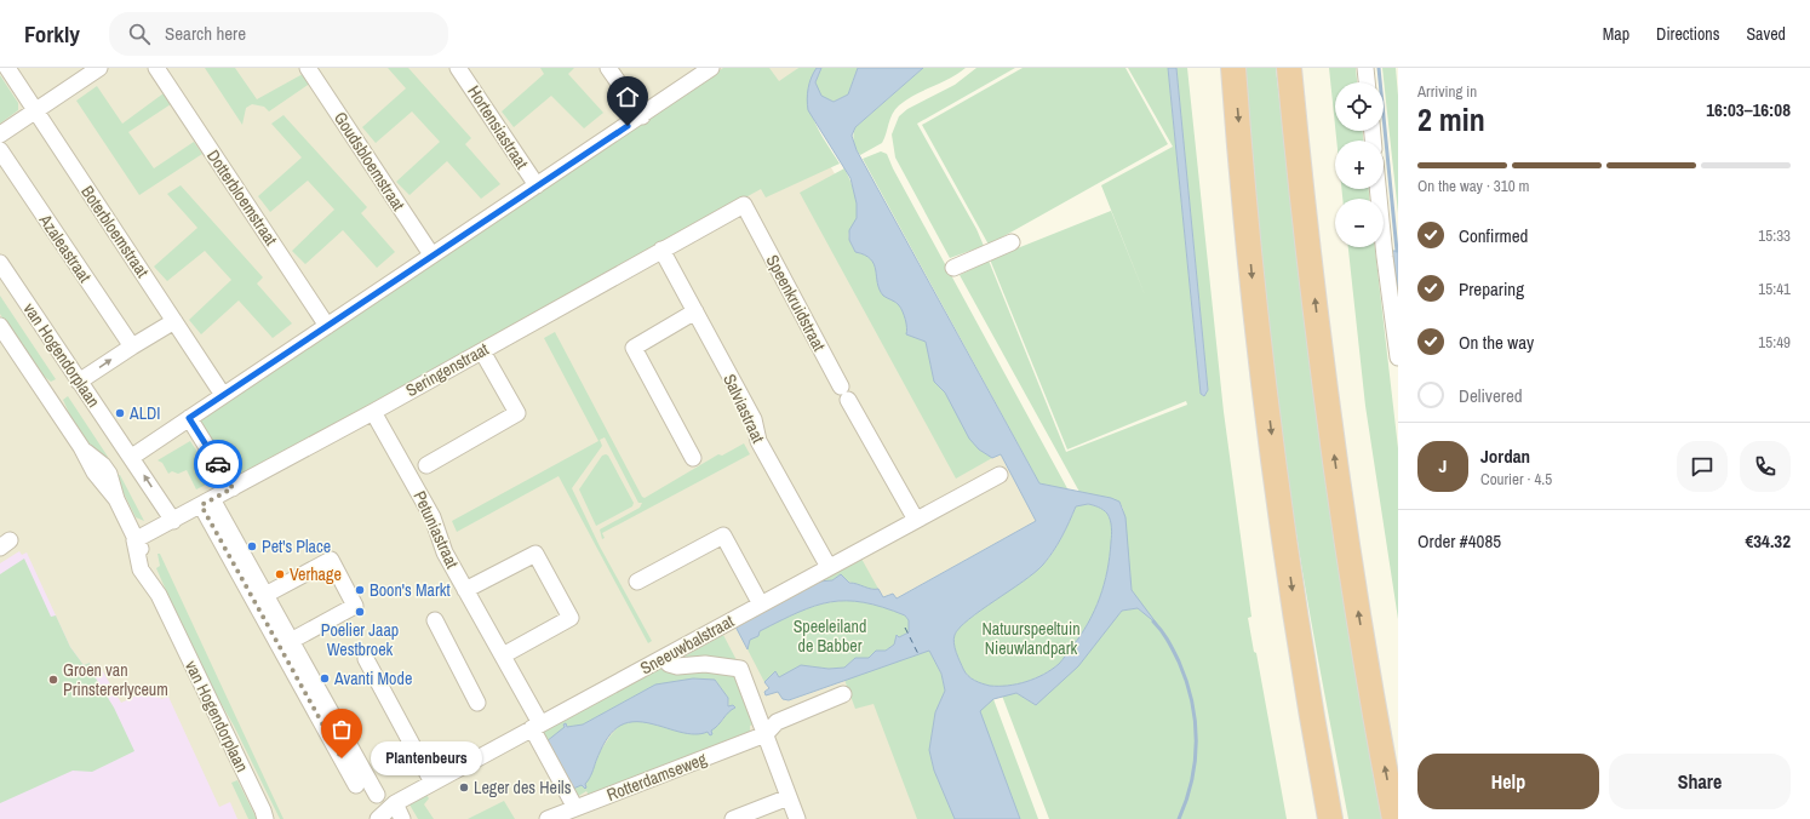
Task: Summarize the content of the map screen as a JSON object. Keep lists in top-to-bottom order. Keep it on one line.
{"streets":{"street":["Hortensiastraat","Goudsbloemstraat","Dotterbloemstraat","Boterbloemstraat","Azaleastraat","Speenkruidstraat","van Hogendorplaan","Seringenstraat","Salviastraat","Petuniastraat","Sneeuwbalstraat","Rotterdamseweg"]},"crossings":[["Speenkruidstraat","Seringenstraat"],["Speenkruidstraat","Sneeuwbalstraat"],["van Hogendorplaan","Seringenstraat"],["Seringenstraat","Salviastraat"],["Seringenstraat","Petuniastraat"],["Salviastraat","Sneeuwbalstraat"],["Petuniastraat","Sneeuwbalstraat"],["Petuniastraat","Rotterdamseweg"]],"parks":["Speeleiland de Babber","Natuurspeeltuin Nieuwlandpark"],"places":["ALDI","Pet's Place","Verhage","Boon's Markt","Poelier Jaap Westbroek","Avanti Mode","Groen van Prinstererlyceum","Plantenbeurs","Leger des Heils"],"page":{"header":"Forkly","search":"Search here","nav":["Map","Directions","Saved"],"heading":["2 min","Arriving in","16:03–16:08"],"panel":["Jordan","Courier · 4.5","Order #4085","€34.32"],"map_buttons":["+","−"],"bar":"On the way · 310 m","list":[["Confirmed","15:33"],["Preparing","15:41"],["On the way","15:49"],"Delivered"],"round":"J","bubble":"Plantenbeurs","buttons":["Help","Share"]}}
